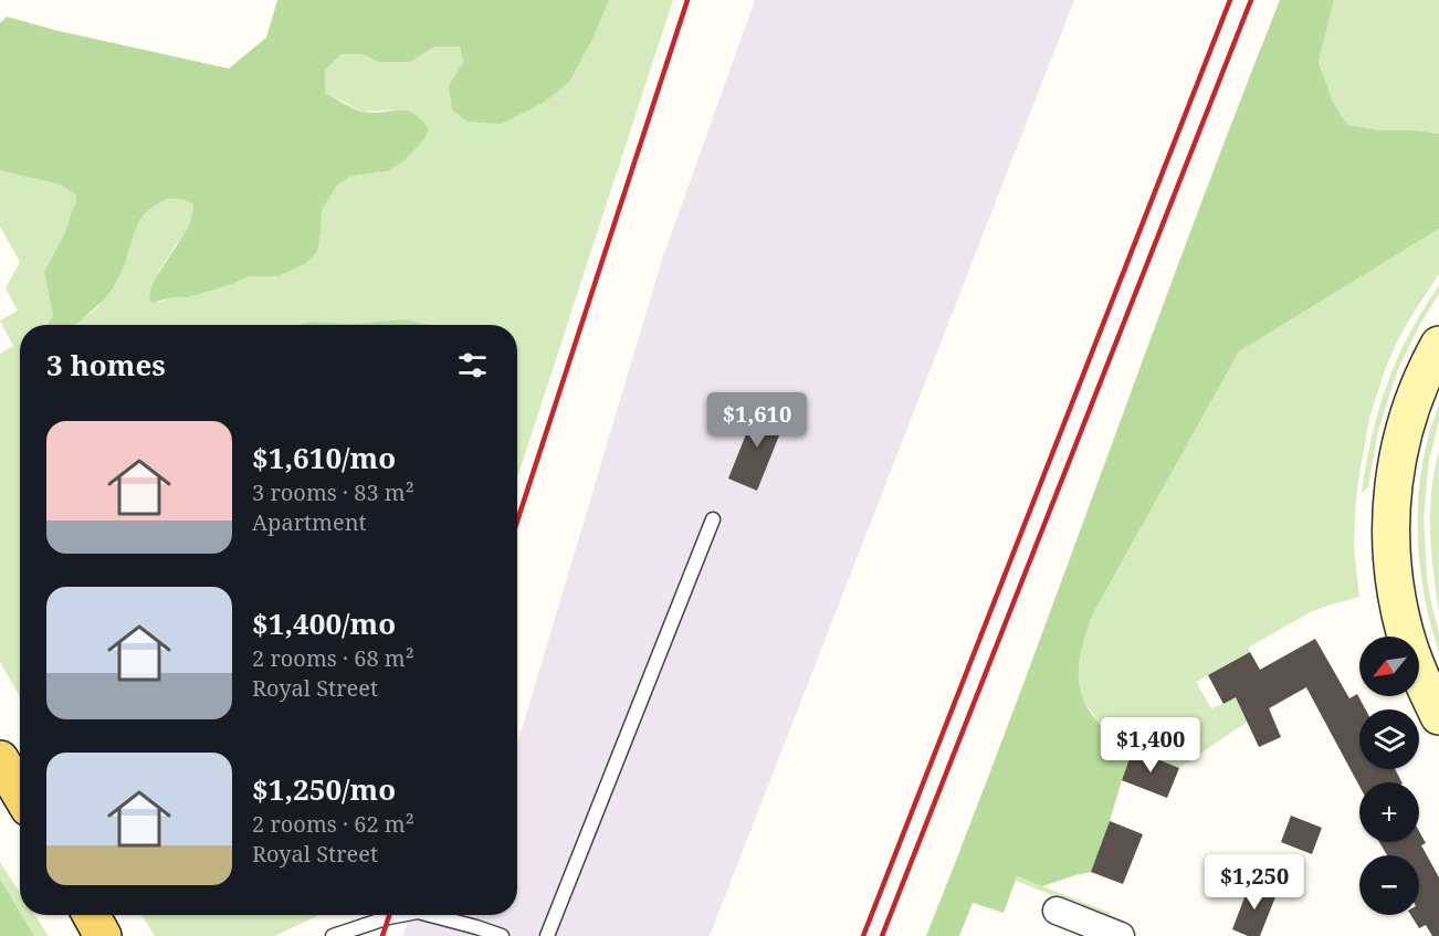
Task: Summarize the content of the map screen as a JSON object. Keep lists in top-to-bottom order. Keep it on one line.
{"north":"bottom left","page":{"heading":"3 homes","price":["$1,610","$1,400","$1,250"],"list":[{"name":"$1,610/mo","note":"3 rooms · 83 m² · Apartment"},{"name":"$1,400/mo","note":"2 rooms · 68 m² · Royal Street"},{"name":"$1,250/mo","note":"2 rooms · 62 m² · Royal Street"}],"map_buttons":["+","−"]}}
